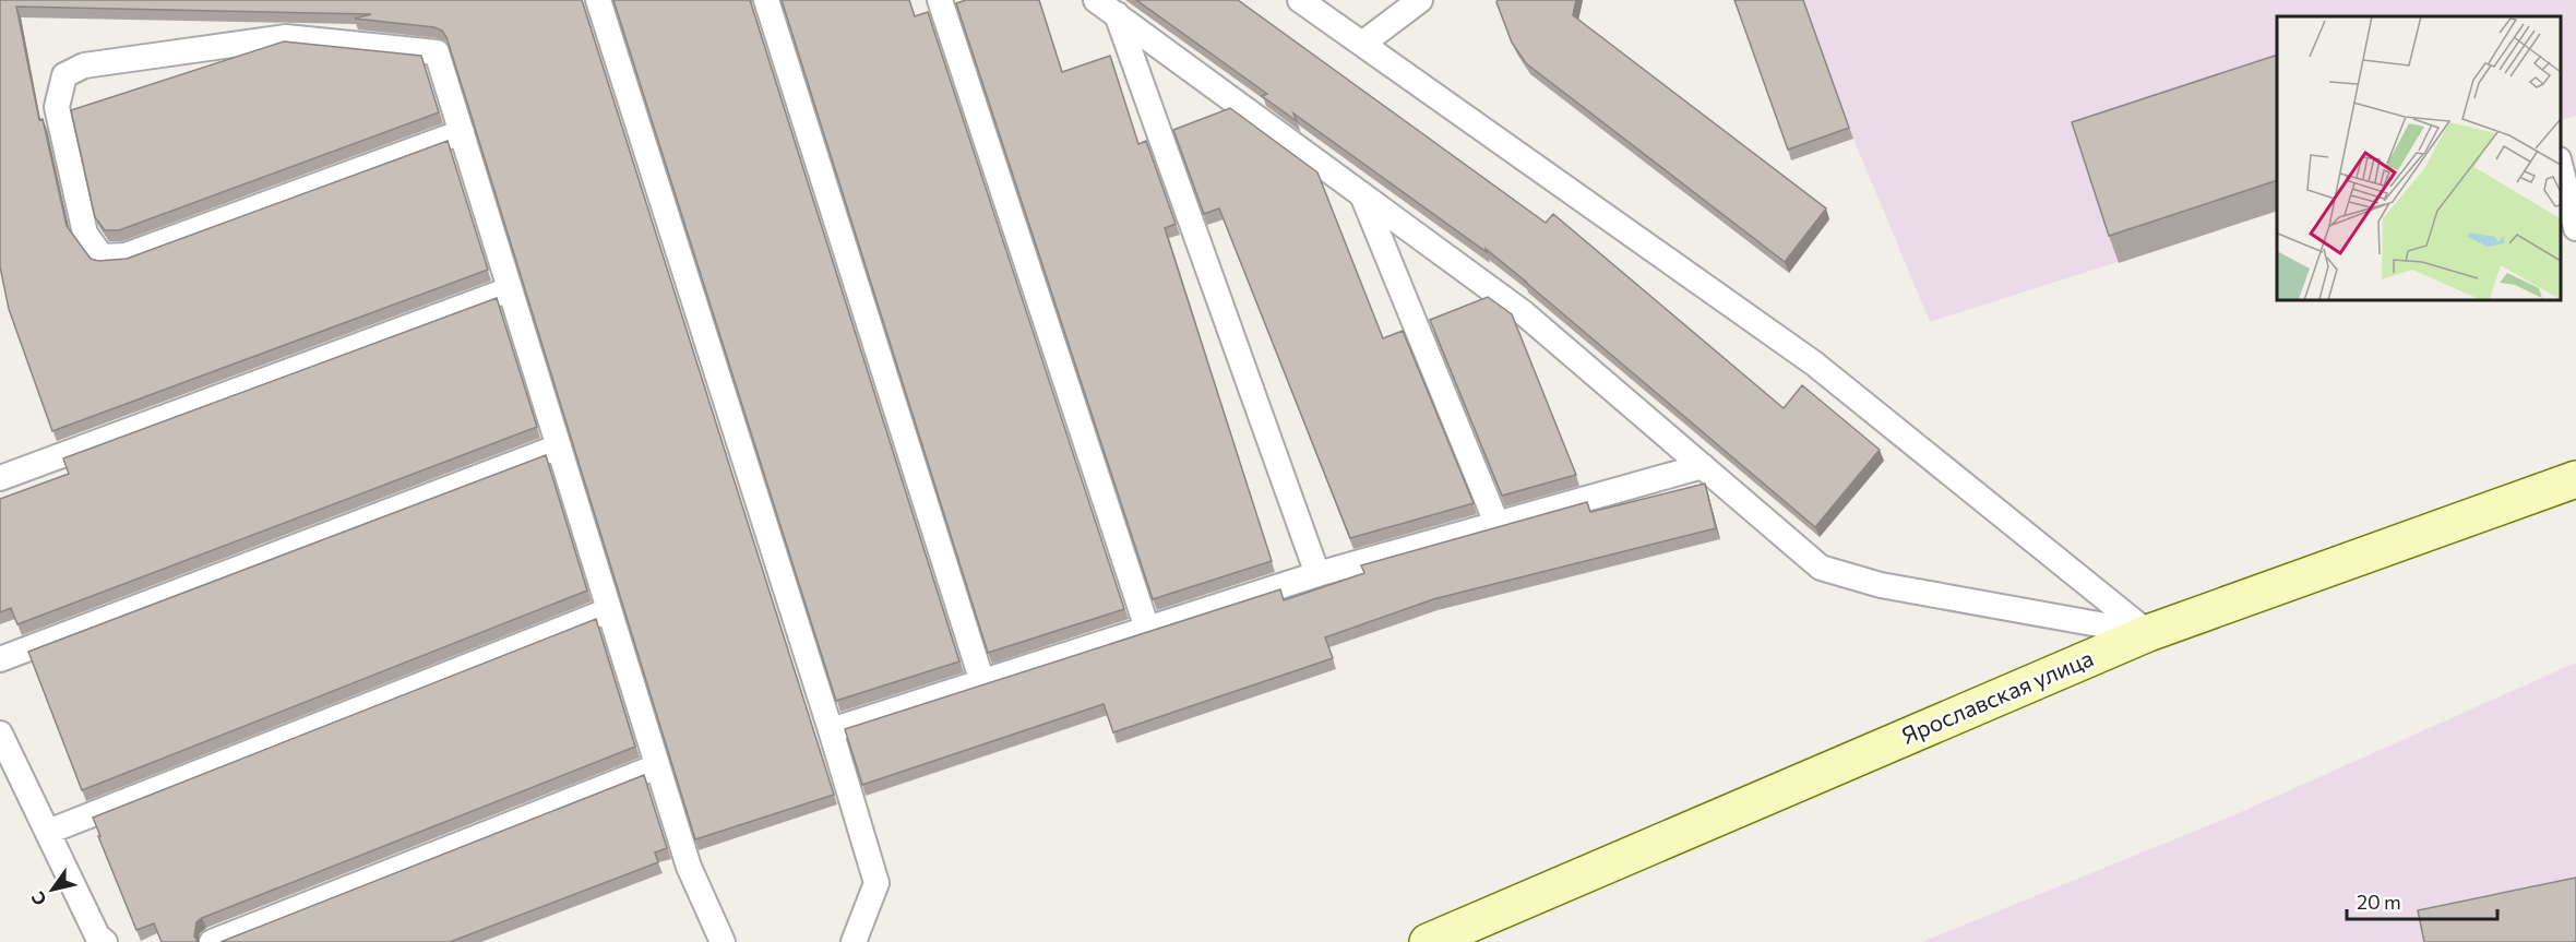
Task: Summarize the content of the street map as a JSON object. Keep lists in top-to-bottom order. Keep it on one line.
{"streets":{"main road":["Ярославская улица"]},"scale_bar":"20 m","north":"bottom left"}
